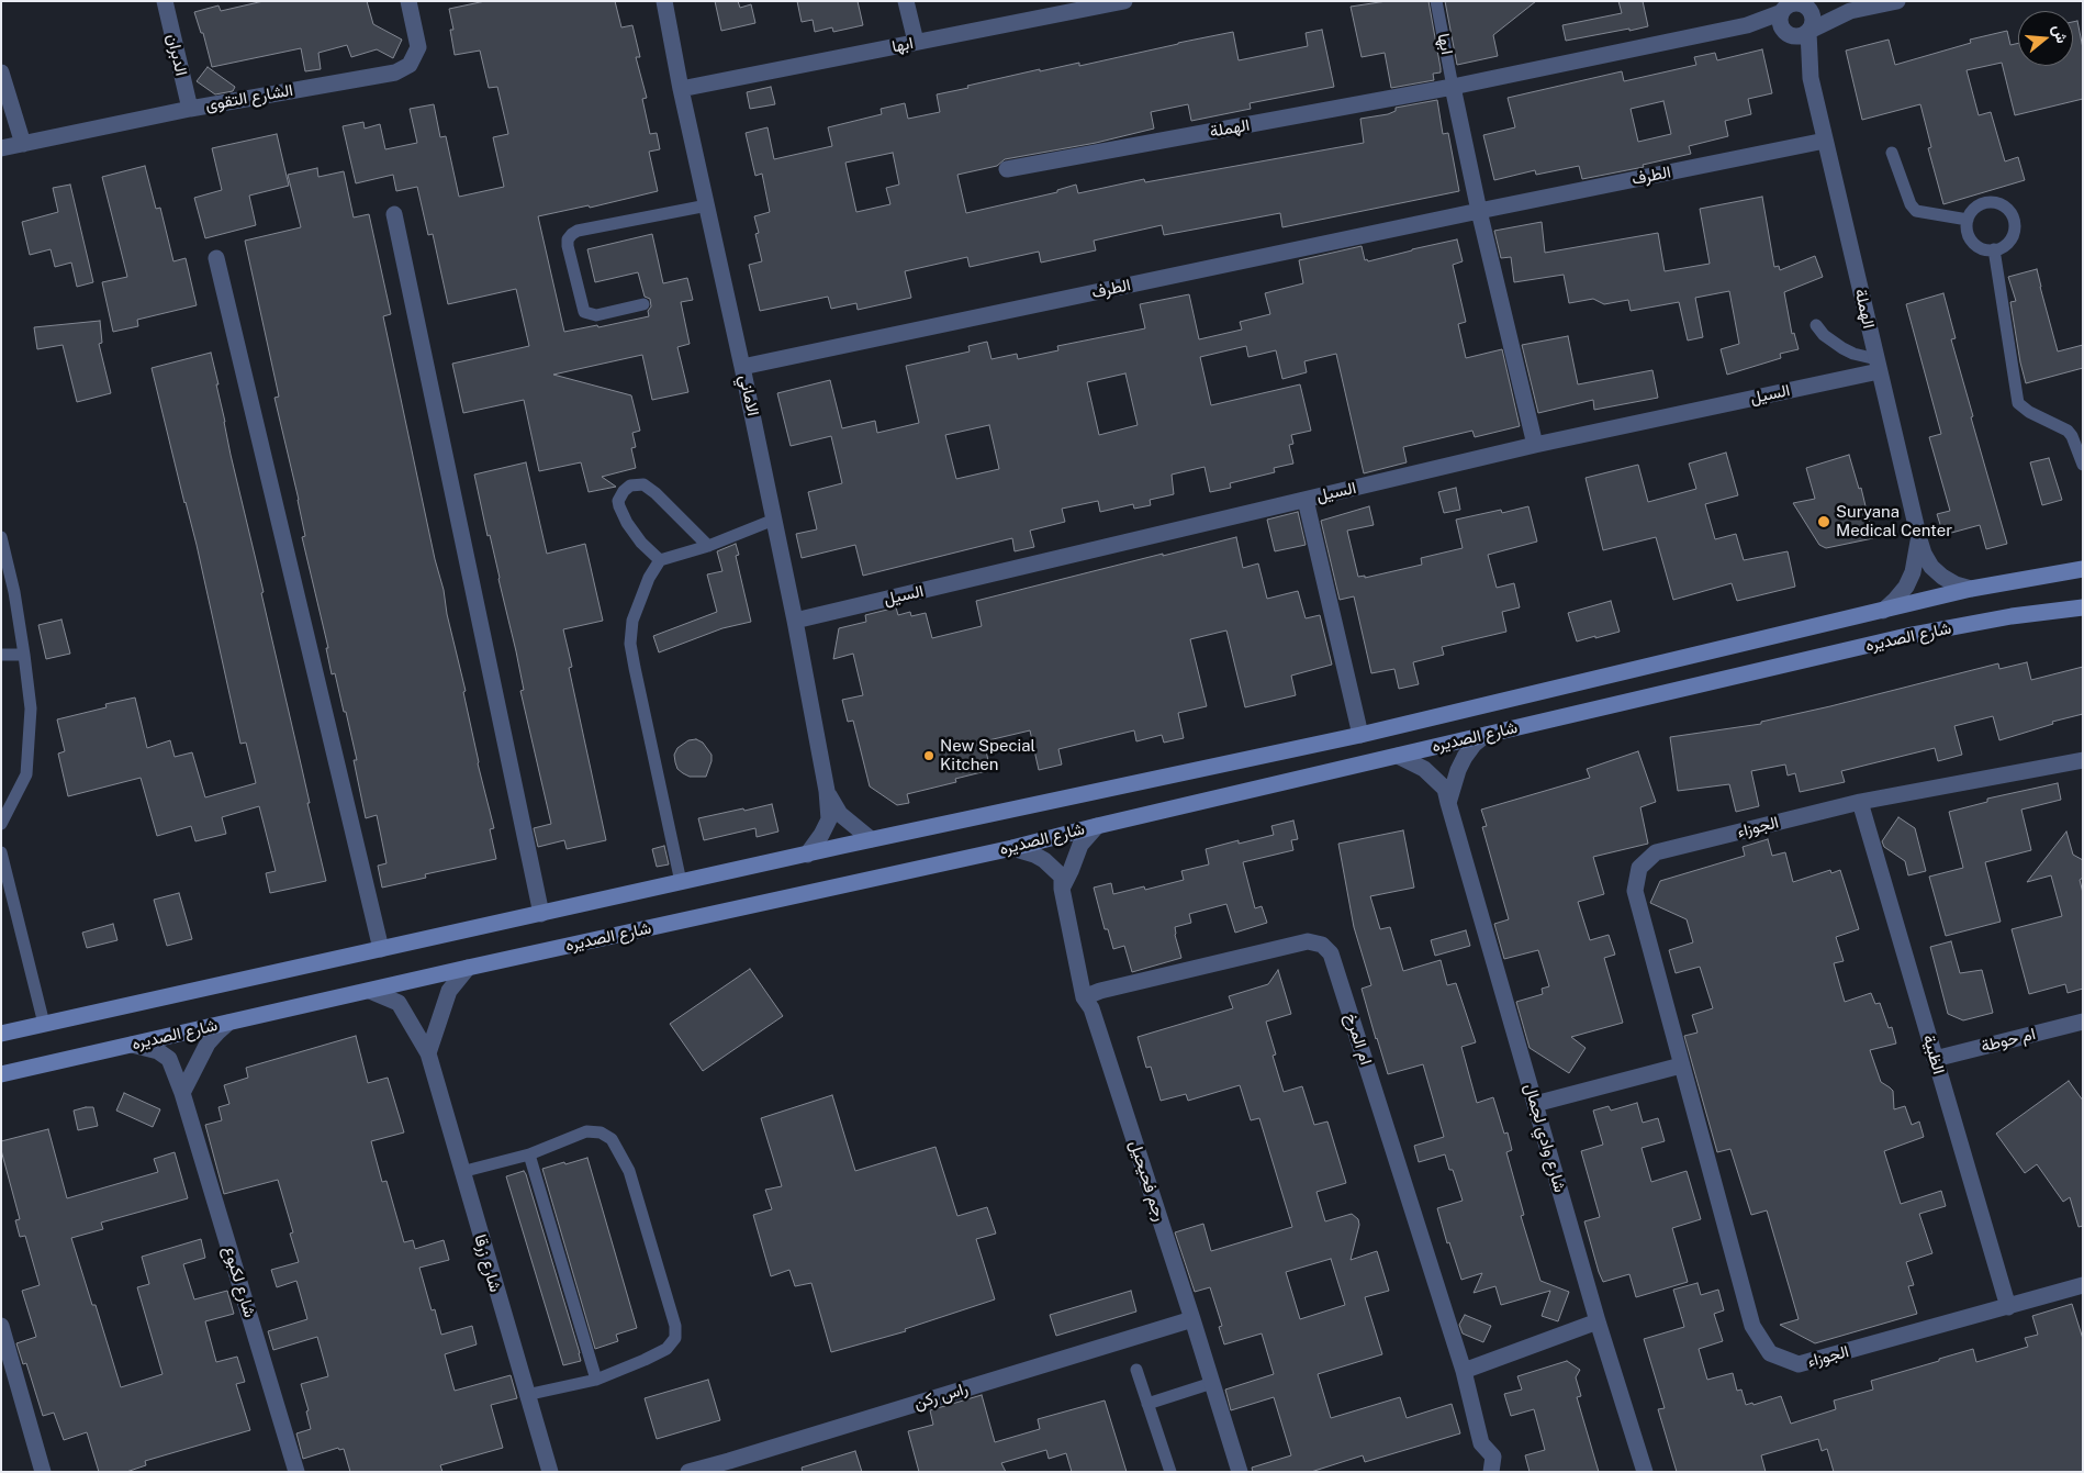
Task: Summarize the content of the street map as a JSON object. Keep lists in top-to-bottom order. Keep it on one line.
{"streets":{"main road":["شارع الصديره"],"street":["ابها","الدبران","الشارع التقوى","الهملة","الطرف","السيل","الاماني","الجوزاء","ام المرخ","ام حوطة","الظبية","شارع وادي لجمال","رجم فحيحيل","شارع زرقا","شارع لكبوع","راس ركن"]},"crossings":[["ابها","الهملة"],["ابها","الاماني"],["الدبران","الشارع التقوى"],["الهملة","الطرف"],["الهملة","السيل"],["الهملة","شارع الصديره"],["الطرف","الاماني"],["السيل","الاماني"],["الاماني","شارع الصديره"],["شارع الصديره","شارع وادي لجمال"],["شارع الصديره","رجم فحيحيل"],["شارع الصديره","شارع زرقا"],["شارع الصديره","شارع لكبوع"],["الجوزاء","الظبية"],["ام المرخ","رجم فحيحيل"],["ام حوطة","الظبية"],["رجم فحيحيل","راس ركن"]],"places":["Suryana Medical Center","New Special Kitchen"],"north":"right"}
